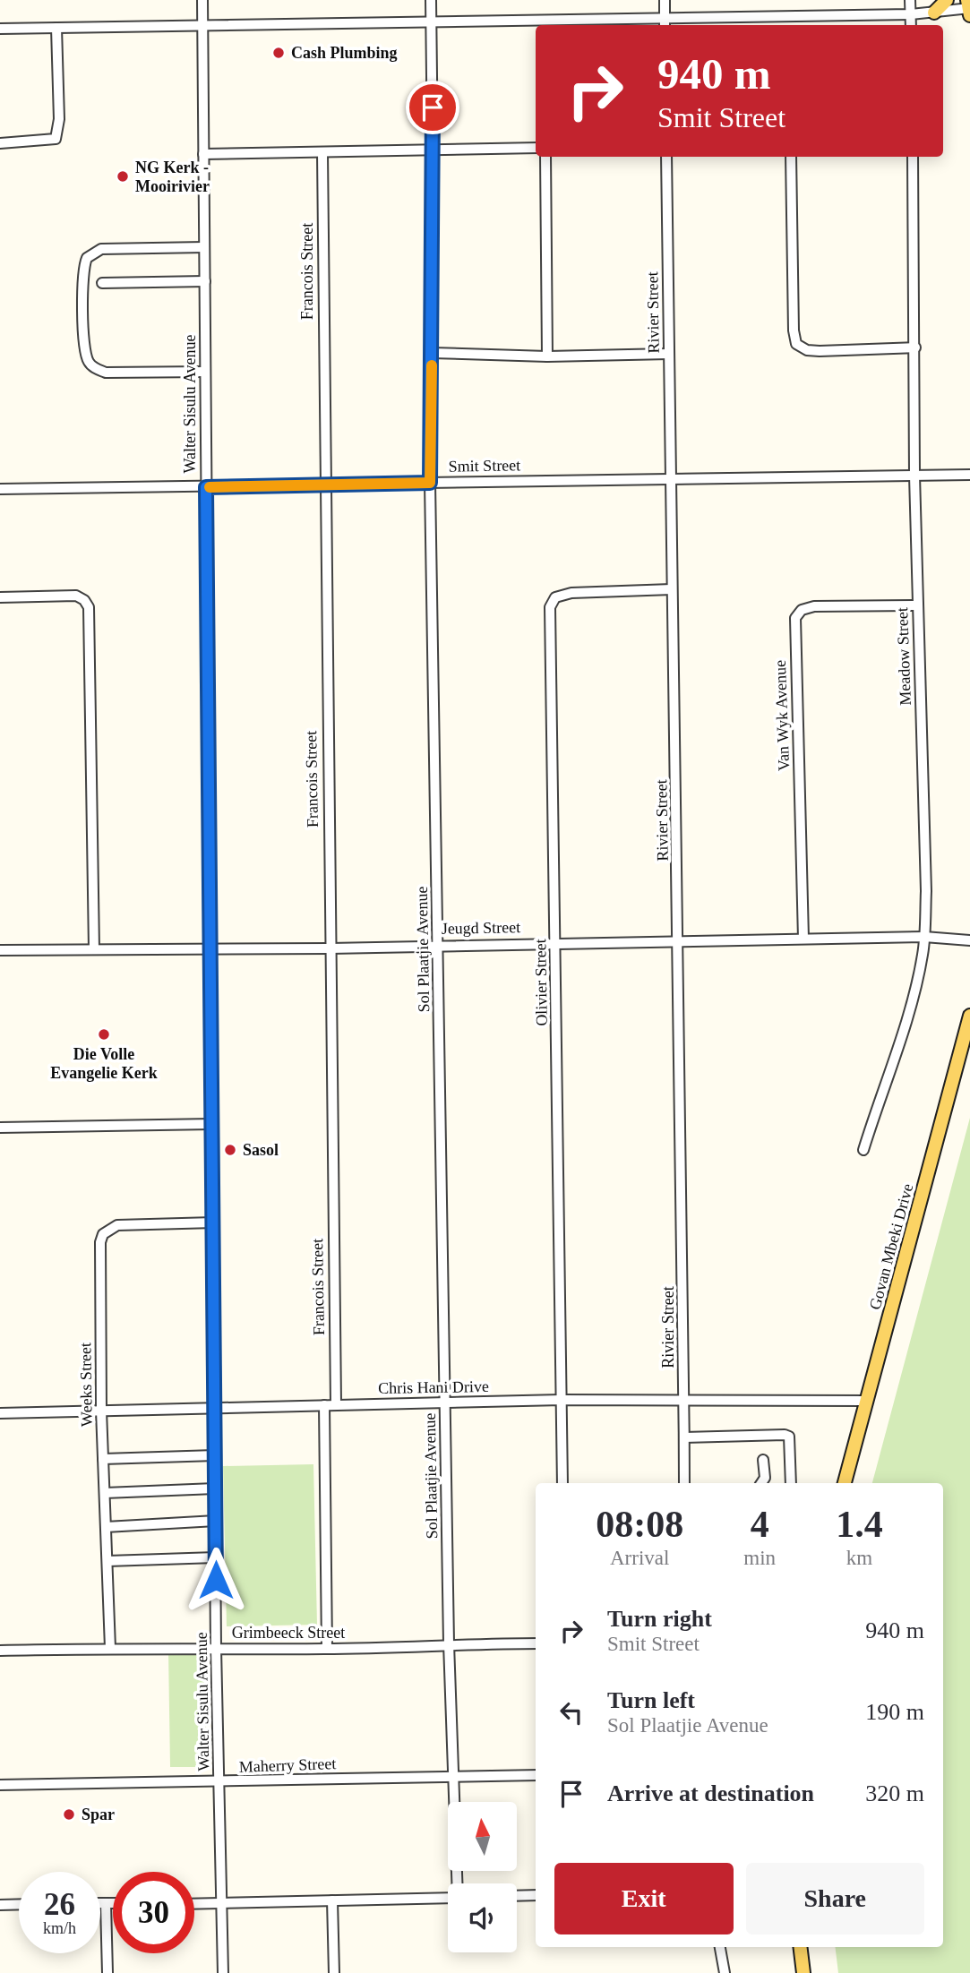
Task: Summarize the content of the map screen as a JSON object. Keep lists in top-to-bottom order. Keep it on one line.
{"streets":{"main road":["Govan Mbeki Drive"],"street":["Francois Street","Rivier Street","Walter Sisulu Avenue","Smit Street","Meadow Street","Van Wyk Avenue","Jeugd Street","Sol Plaatjie Avenue","Olivier Street","Weeks Street","Chris Hani Drive","Grimbeeck Street","Maherry Street"]},"crossings":[["Francois Street","Smit Street"],["Francois Street","Jeugd Street"],["Francois Street","Chris Hani Drive"],["Rivier Street","Smit Street"],["Rivier Street","Jeugd Street"],["Rivier Street","Olivier Street"],["Rivier Street","Chris Hani Drive"],["Walter Sisulu Avenue","Smit Street"],["Walter Sisulu Avenue","Jeugd Street"],["Walter Sisulu Avenue","Weeks Street"],["Walter Sisulu Avenue","Chris Hani Drive"],["Walter Sisulu Avenue","Grimbeeck Street"],["Walter Sisulu Avenue","Maherry Street"],["Smit Street","Meadow Street"],["Smit Street","Sol Plaatjie Avenue"],["Meadow Street","Van Wyk Avenue"],["Meadow Street","Jeugd Street"],["Van Wyk Avenue","Jeugd Street"],["Jeugd Street","Sol Plaatjie Avenue"],["Jeugd Street","Olivier Street"],["Sol Plaatjie Avenue","Chris Hani Drive"],["Sol Plaatjie Avenue","Grimbeeck Street"],["Sol Plaatjie Avenue","Maherry Street"],["Olivier Street","Chris Hani Drive"],["Govan Mbeki Drive","Chris Hani Drive"],["Weeks Street","Chris Hani Drive"],["Weeks Street","Grimbeeck Street"]],"places":["Cash Plumbing","NG Kerk - Mooirivier","Die Volle Evangelie Kerk","Sasol","Spar"],"north":"top","page":{"turn":["940 m","Smit Street"],"eta":["08:08","Arrival","4","min","1.4","km"],"list":[{"name":"Turn right","note":"Smit Street","value":"940 m"},{"name":"Turn left","note":"Sol Plaatjie Avenue","value":"190 m"},{"name":"Arrive at destination","value":"320 m"}],"buttons":["Exit","Share"],"speed":"26 km/h","limit":"30"}}
